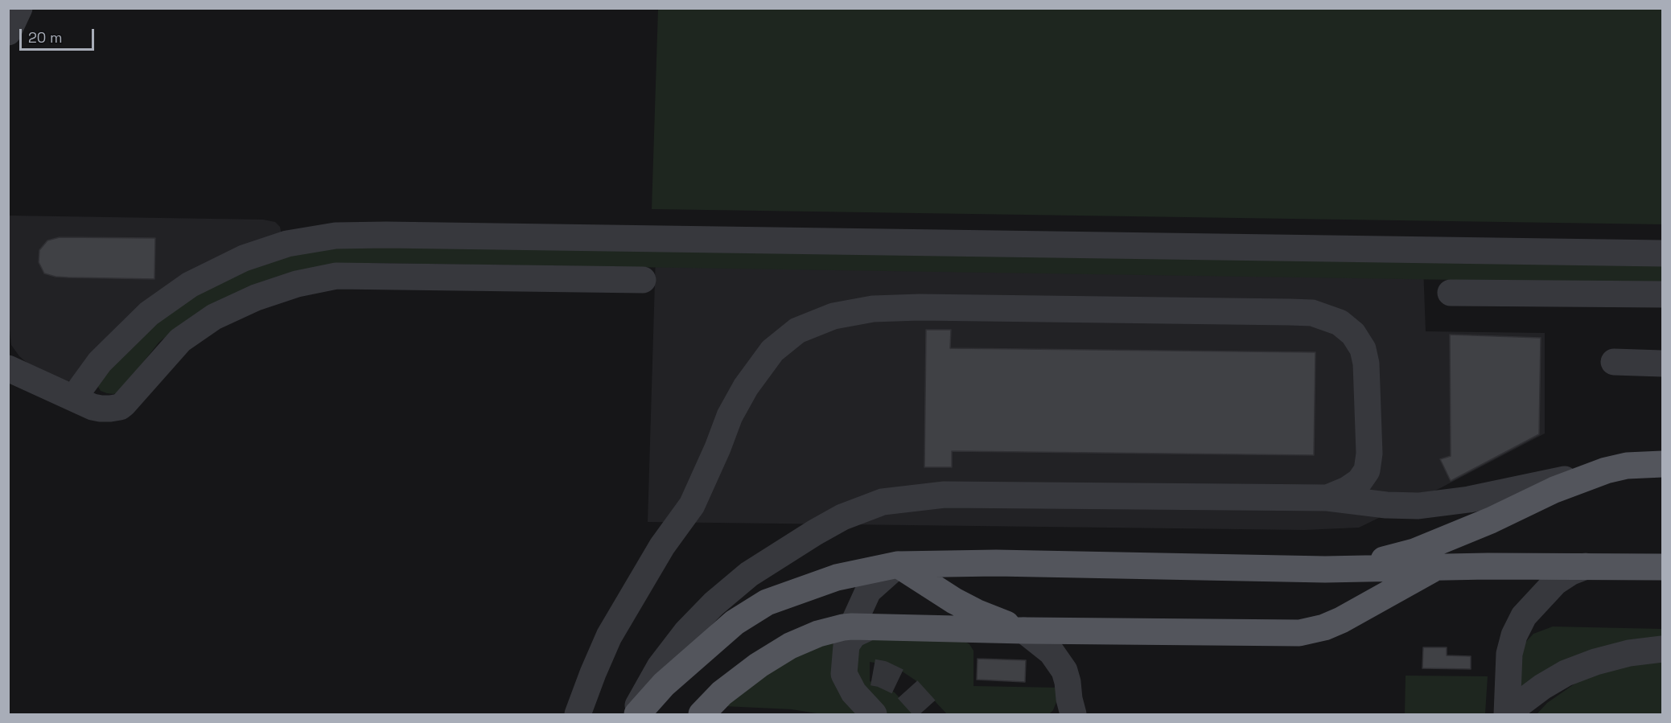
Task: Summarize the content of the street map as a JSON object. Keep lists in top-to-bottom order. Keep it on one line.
{"scale_bar":"20 m"}
